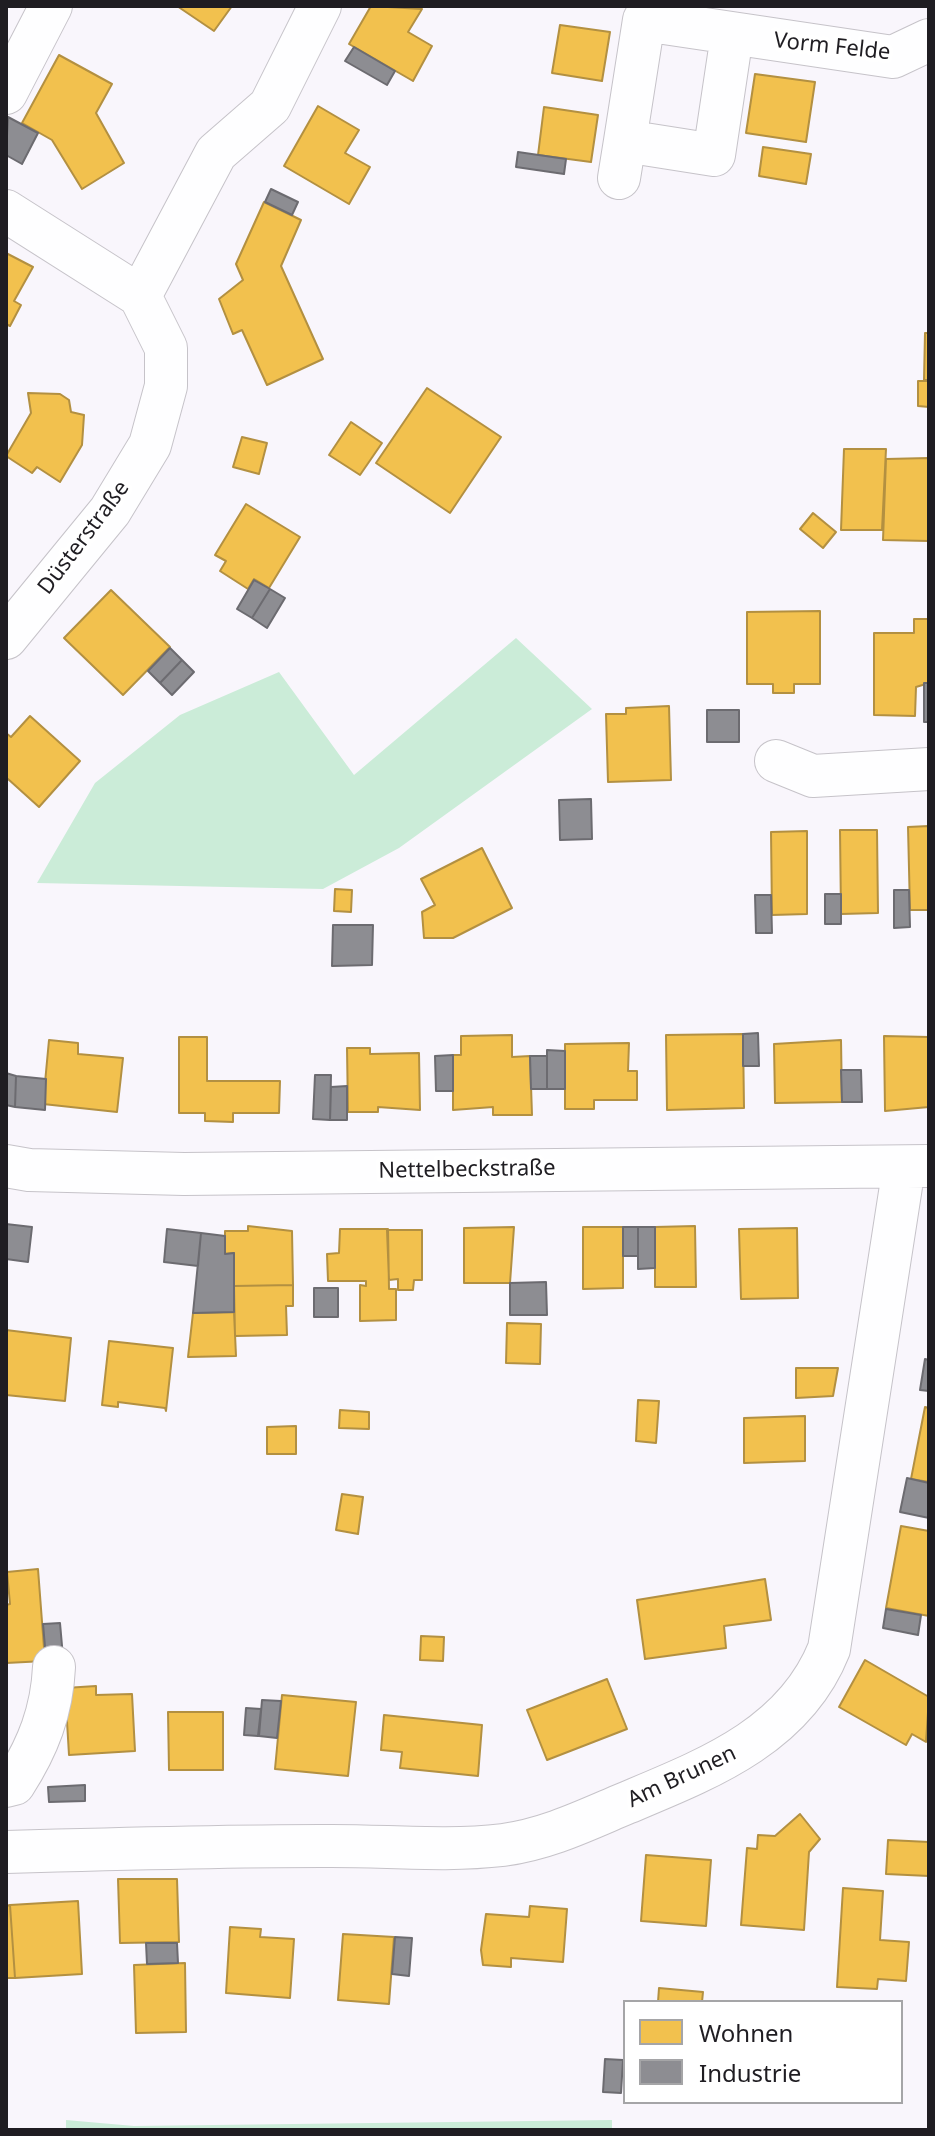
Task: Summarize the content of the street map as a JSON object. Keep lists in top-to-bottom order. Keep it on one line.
{"streets":{"street":["Vorm Felde","Düsterstraße","Nettelbeckstraße","Am Brunen"]},"crossings":[["Nettelbeckstraße","Am Brunen"]],"legend":["Wohnen","Industrie"]}
